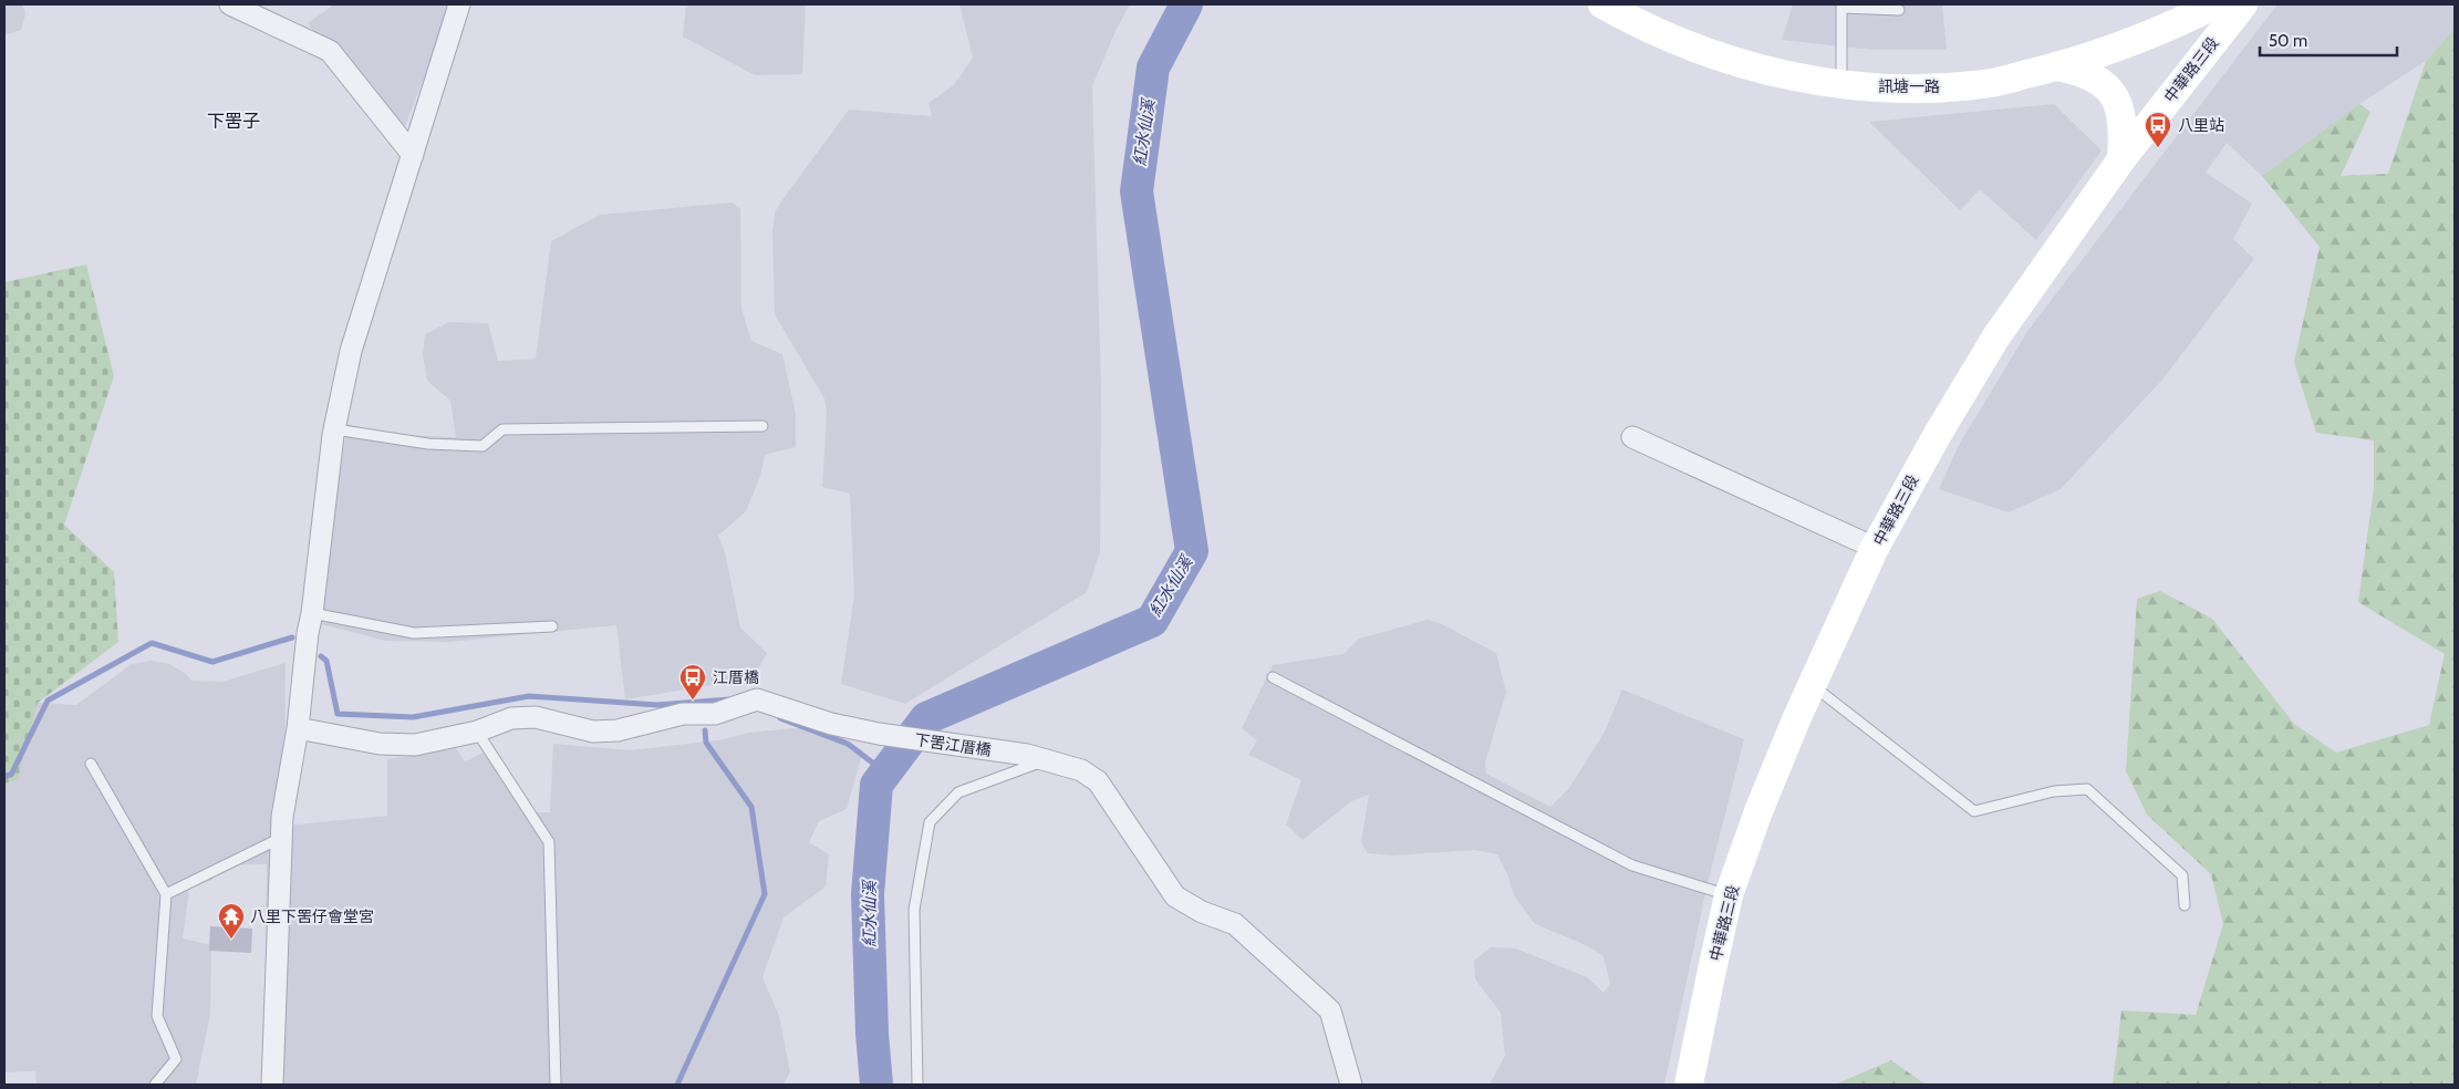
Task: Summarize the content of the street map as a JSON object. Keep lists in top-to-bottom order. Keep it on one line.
{"streets":{"main road":["中華路三段","訊塘一路"],"street":["下罟江厝橋"]},"districts":["下罟子"],"water":["紅水仙溪"],"places":{"bus stop":["八里站","江厝橋"],"temple":["八里下罟仔會堂宮"]},"scale_bar":"50 m"}
